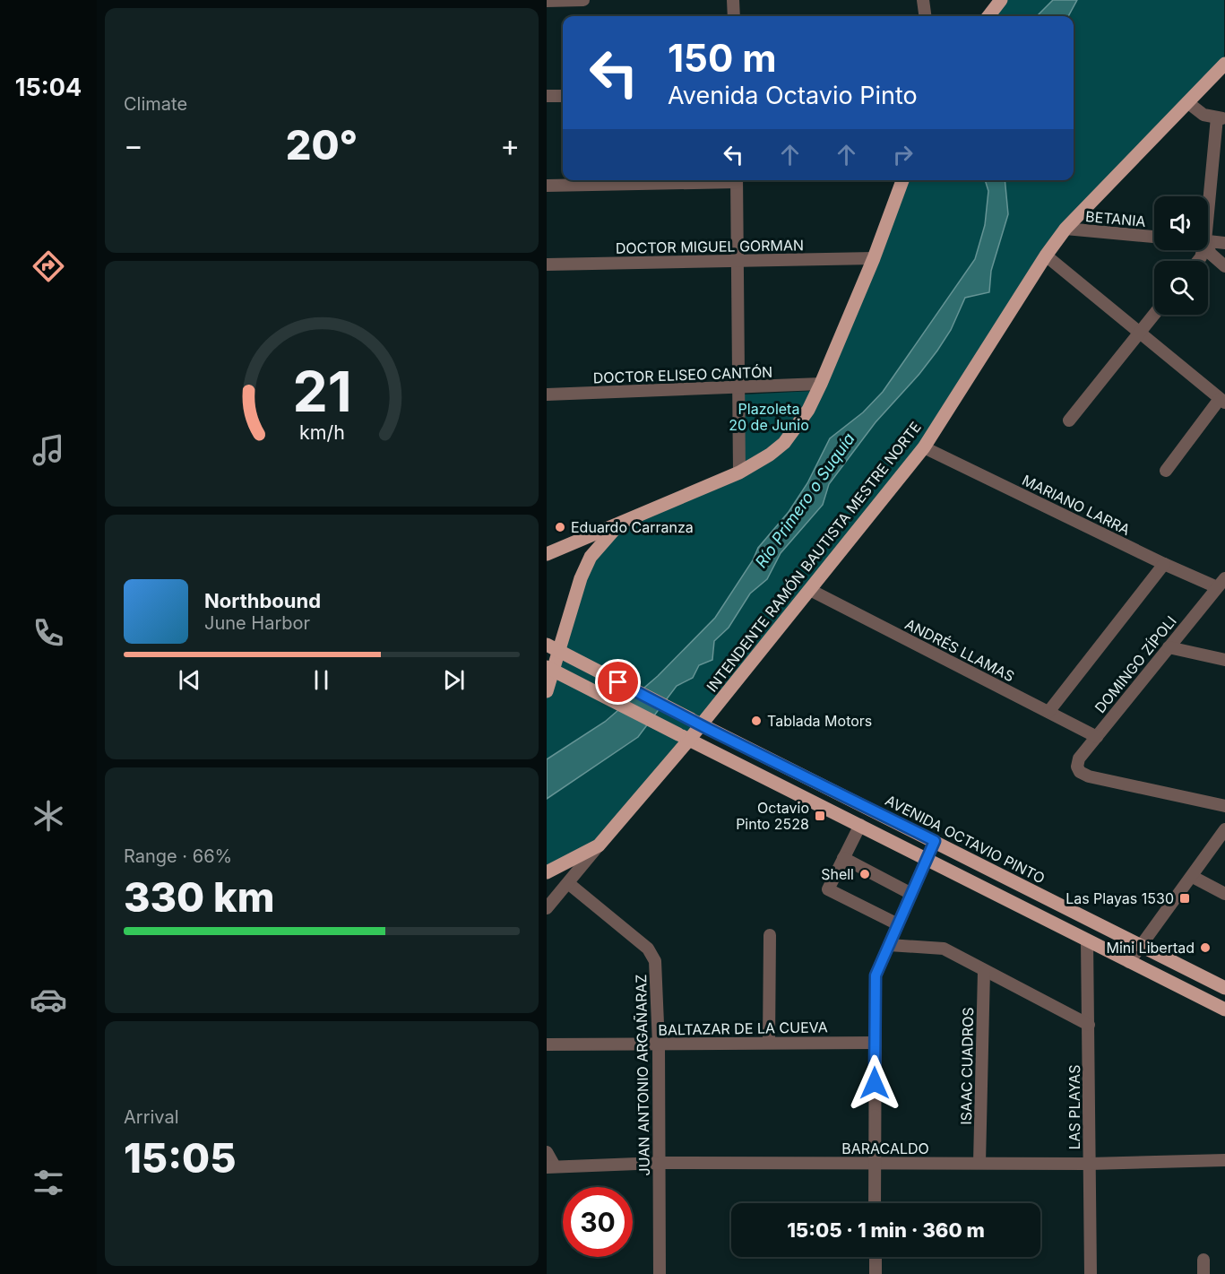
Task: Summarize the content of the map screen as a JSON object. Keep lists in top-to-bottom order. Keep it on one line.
{"streets":{"main road":["INTENDENTE RAMÓN BAUTISTA MESTRE NORTE","AVENIDA OCTAVIO PINTO"],"street":["BETANIA","DOCTOR MIGUEL GORMAN","DOCTOR ELISEO CANTÓN","MARIANO LARRA","ANDRÉS LLAMAS","DOMINGO ZÍPOLI","BALTAZAR DE LA CUEVA","ISAAC CUADROS","JUAN ANTONIO ARGAÑARAZ","LAS PLAYAS","BARACALDO"]},"crossings":[["BETANIA","INTENDENTE RAMÓN BAUTISTA MESTRE NORTE"],["MARIANO LARRA","INTENDENTE RAMÓN BAUTISTA MESTRE NORTE"],["MARIANO LARRA","DOMINGO ZÍPOLI"],["INTENDENTE RAMÓN BAUTISTA MESTRE NORTE","ANDRÉS LLAMAS"],["INTENDENTE RAMÓN BAUTISTA MESTRE NORTE","AVENIDA OCTAVIO PINTO"],["ANDRÉS LLAMAS","DOMINGO ZÍPOLI"],["BALTAZAR DE LA CUEVA","JUAN ANTONIO ARGAÑARAZ"],["ISAAC CUADROS","BARACALDO"],["JUAN ANTONIO ARGAÑARAZ","BARACALDO"],["LAS PLAYAS","BARACALDO"]],"water":["Río Primero o Suquía"],"parks":["Plazoleta 20 de Junio"],"places":{"other":["Eduardo Carranza","Tablada Motors","Shell","Mini Libertad"],"transit":["Octavio Pinto 2528","Las Playas 1530"]},"page":{"tabs":"15:04","tile":["Climate",["Range · 66%","330 km"],["Arrival","15:05"]],"turn":["150 m","Avenida Octavio Pinto"],"heat":["−","20°","+"],"song":["Northbound","June Harbor"],"limit":"30","trip":"15:05 · 1 min · 360 m","gauge":["21","km/h"]}}
